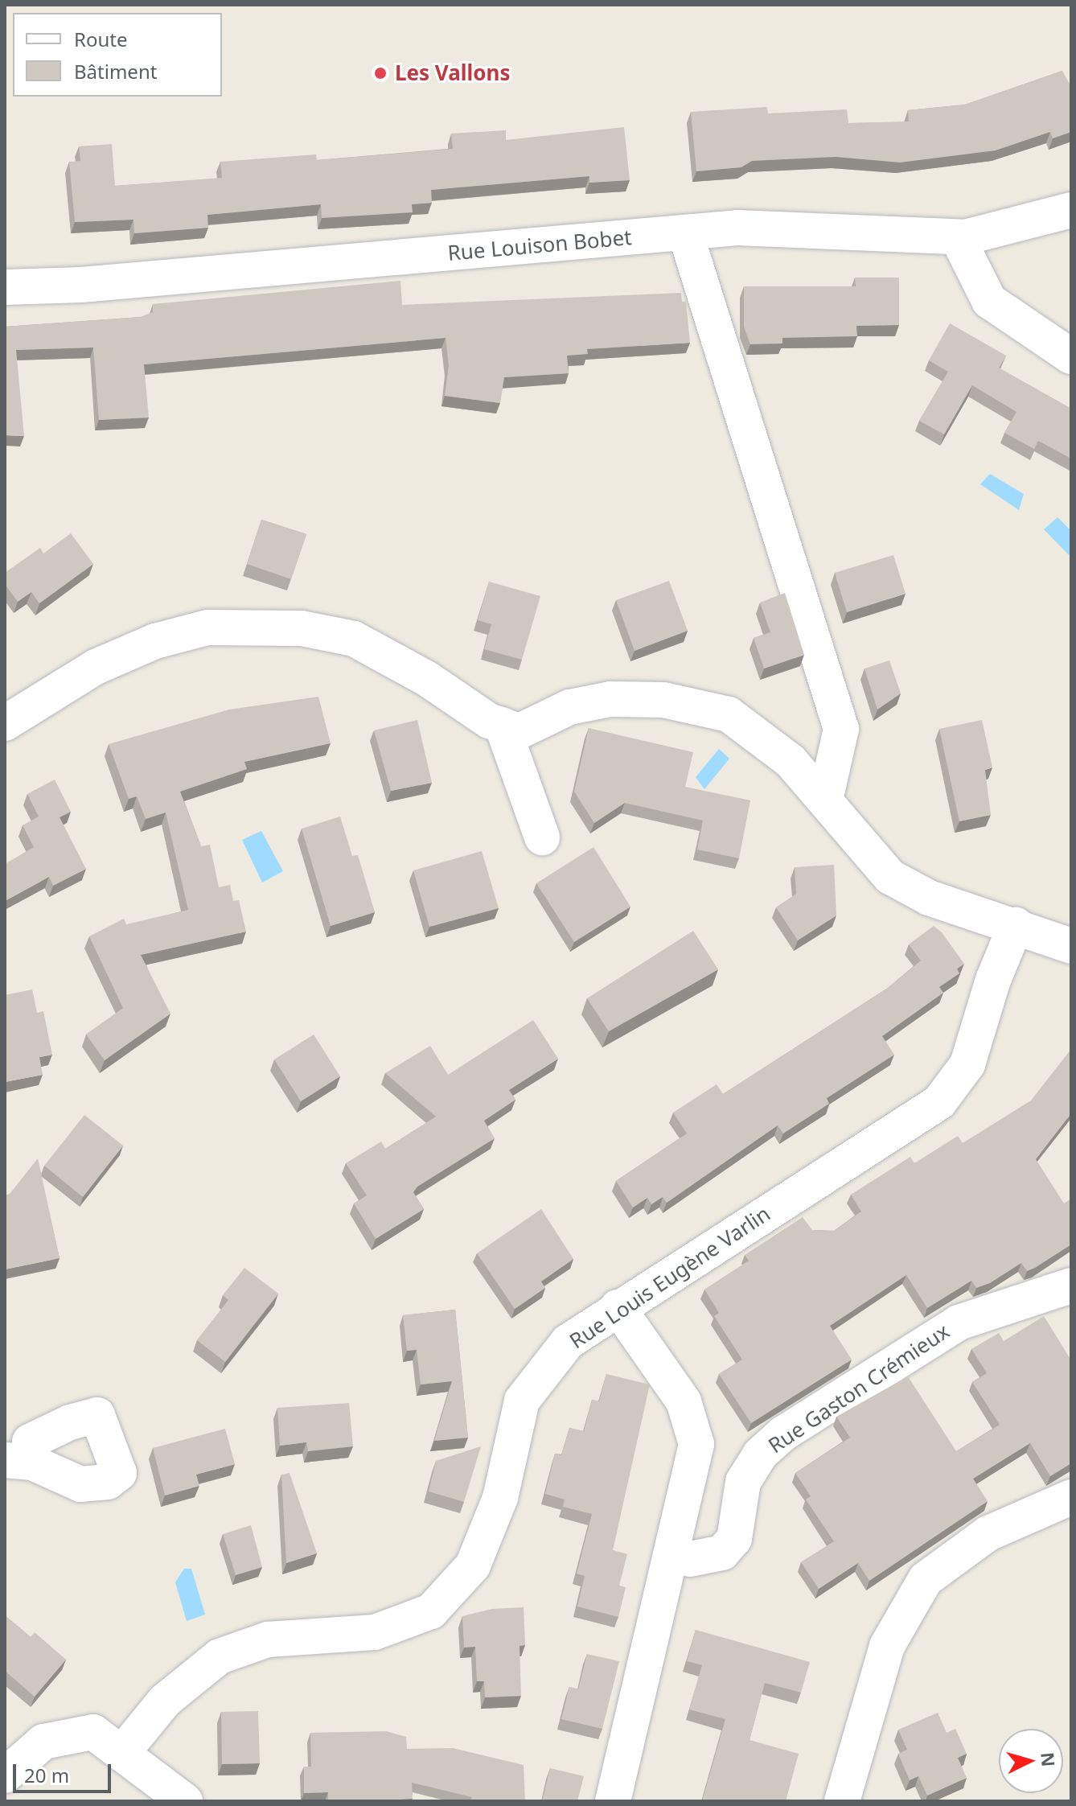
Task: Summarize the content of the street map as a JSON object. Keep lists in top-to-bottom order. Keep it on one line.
{"streets":{"street":["Rue Louison Bobet","Rue Louis Eugène Varlin","Rue Gaston Crémieux"]},"places":["Les Vallons"],"legend":["Route","Bâtiment"],"scale_bar":"20 m","north":"right"}
